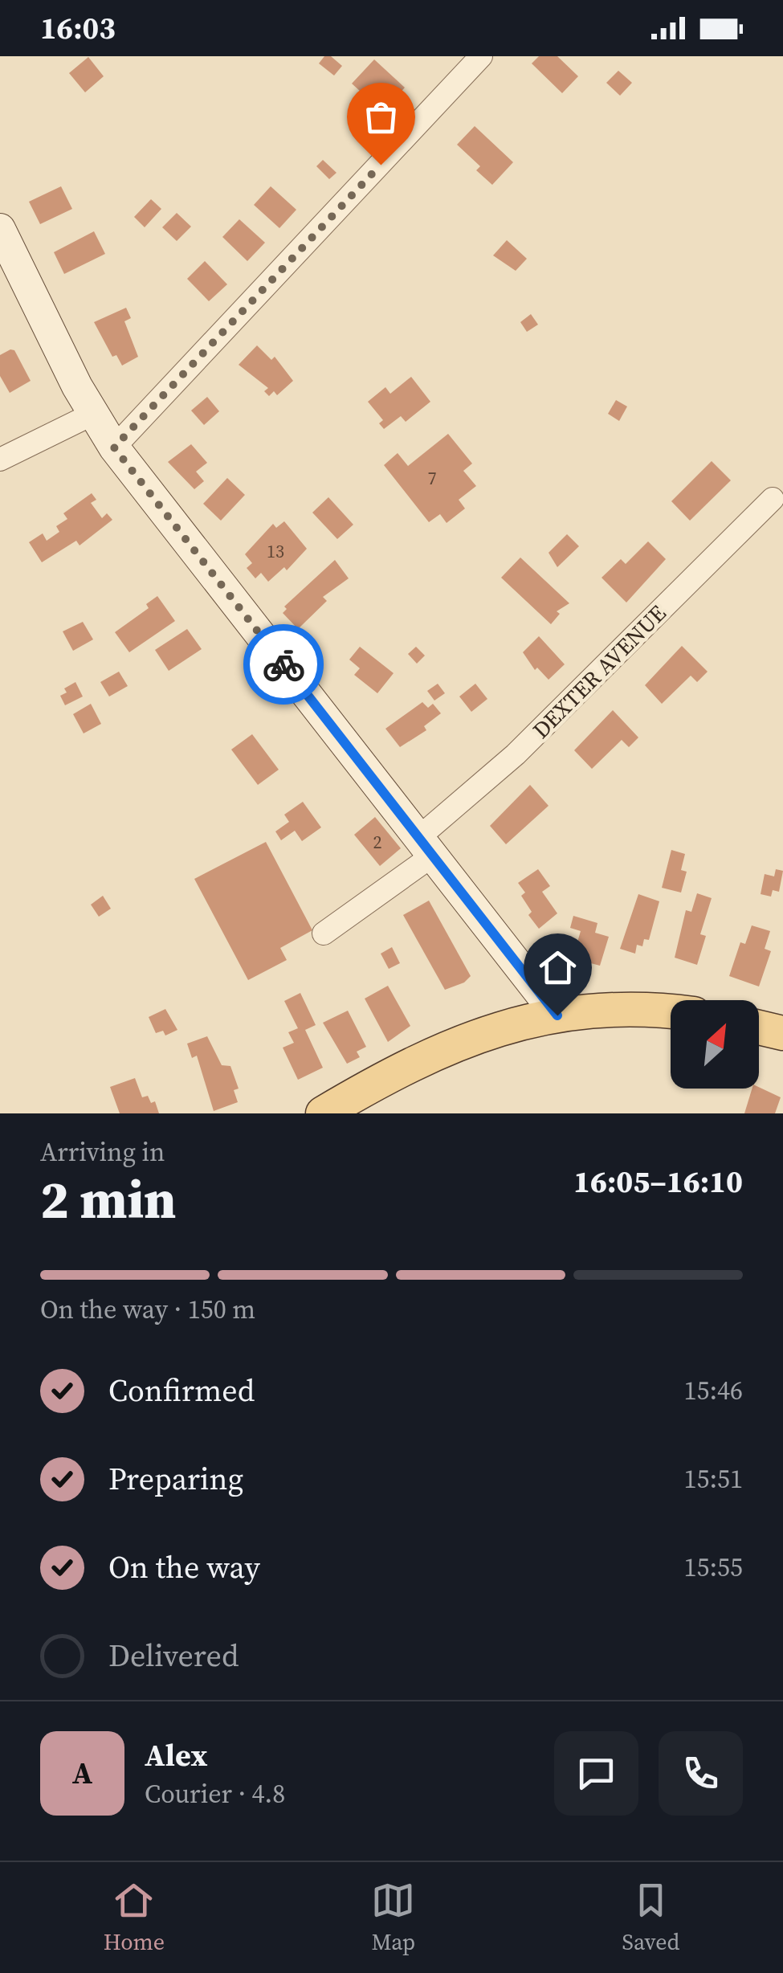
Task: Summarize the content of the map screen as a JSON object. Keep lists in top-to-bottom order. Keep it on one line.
{"streets":{"street":["DEXTER AVENUE"]},"house_numbers":["7","13","2"],"north":"top right","page":{"status":"16:03","heading":["2 min","Arriving in","16:05–16:10"],"panel":["Alex","Courier · 4.8"],"bar":"On the way · 150 m","list":[["Confirmed","15:46"],["Preparing","15:51"],["On the way","15:55"],"Delivered"],"round":"A","tabs":["Home","Map","Saved"]}}
